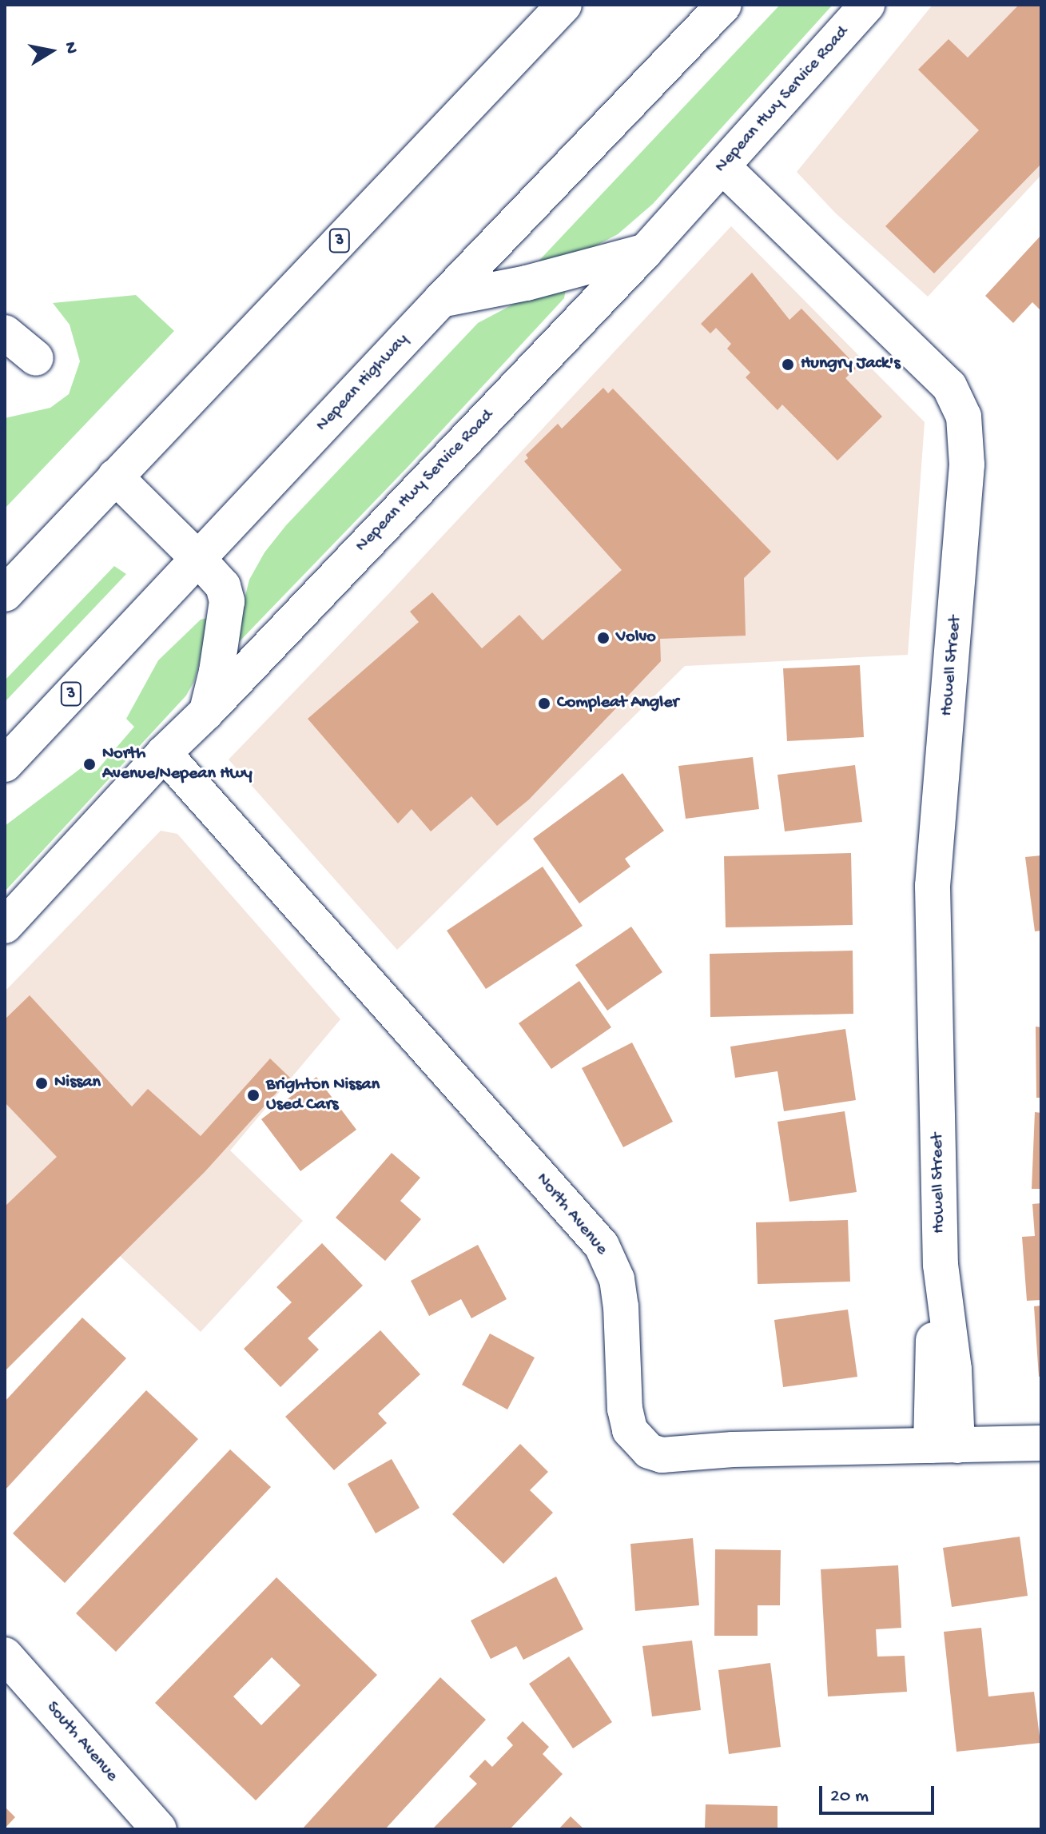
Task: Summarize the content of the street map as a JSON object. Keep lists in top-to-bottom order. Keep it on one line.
{"streets":{"main road":["Nepean Hwy Service Road","3","Nepean Highway","Howell Street","North Avenue","South Avenue"]},"crossings":[["Nepean Hwy Service Road","Howell Street"],["Nepean Hwy Service Road","North Avenue"],["Howell Street","North Avenue"]],"places":["Hungry Jack's","Volvo","Compleat Angler","North Avenue/Nepean Hwy","Nissan","Brighton Nissan Used Cars"],"scale_bar":"20 m","north":"right"}
